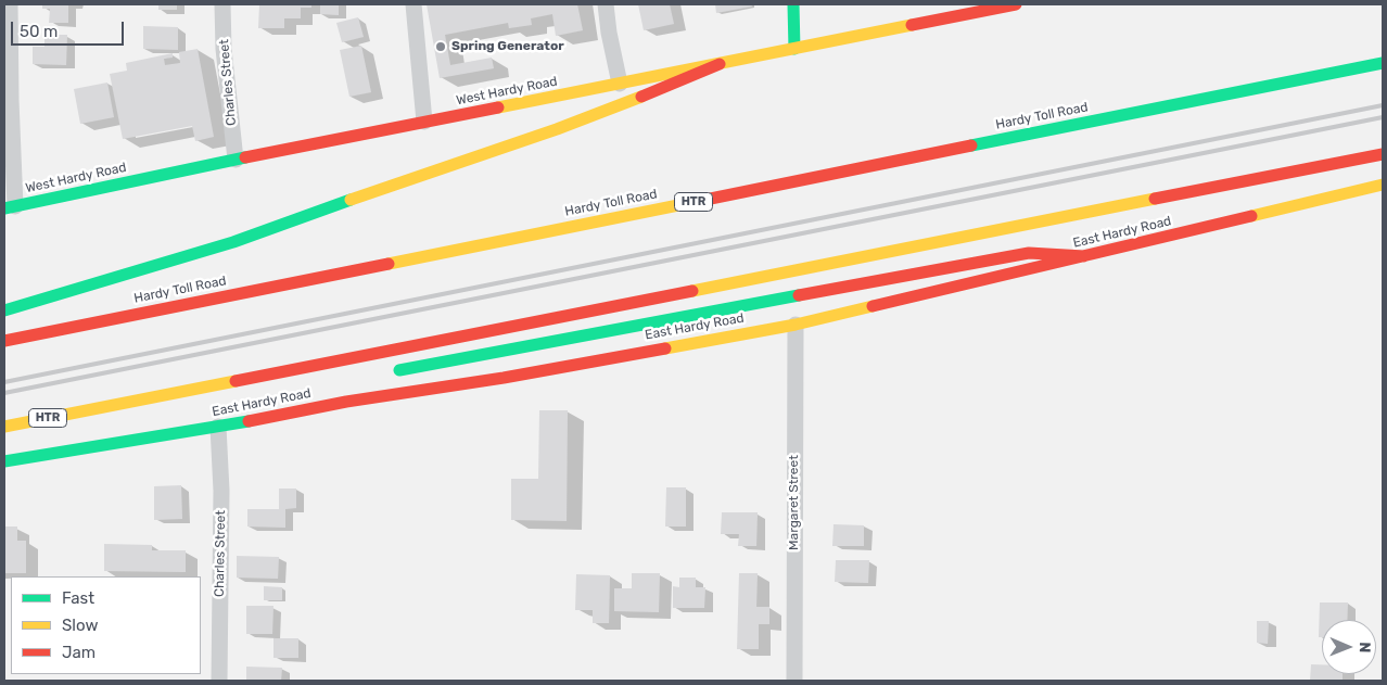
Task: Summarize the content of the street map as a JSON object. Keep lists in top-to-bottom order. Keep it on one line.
{"streets":{"main road":["West Hardy Road","Hardy Toll Road","HTR","East Hardy Road"],"street":["Charles Street","Margaret Street"]},"crossings":[["Charles Street","West Hardy Road"],["Charles Street","East Hardy Road"],["East Hardy Road","Margaret Street"]],"places":["Spring Generator"],"legend":["Fast","Slow","Jam"],"scale_bar":"50 m","north":"right"}
